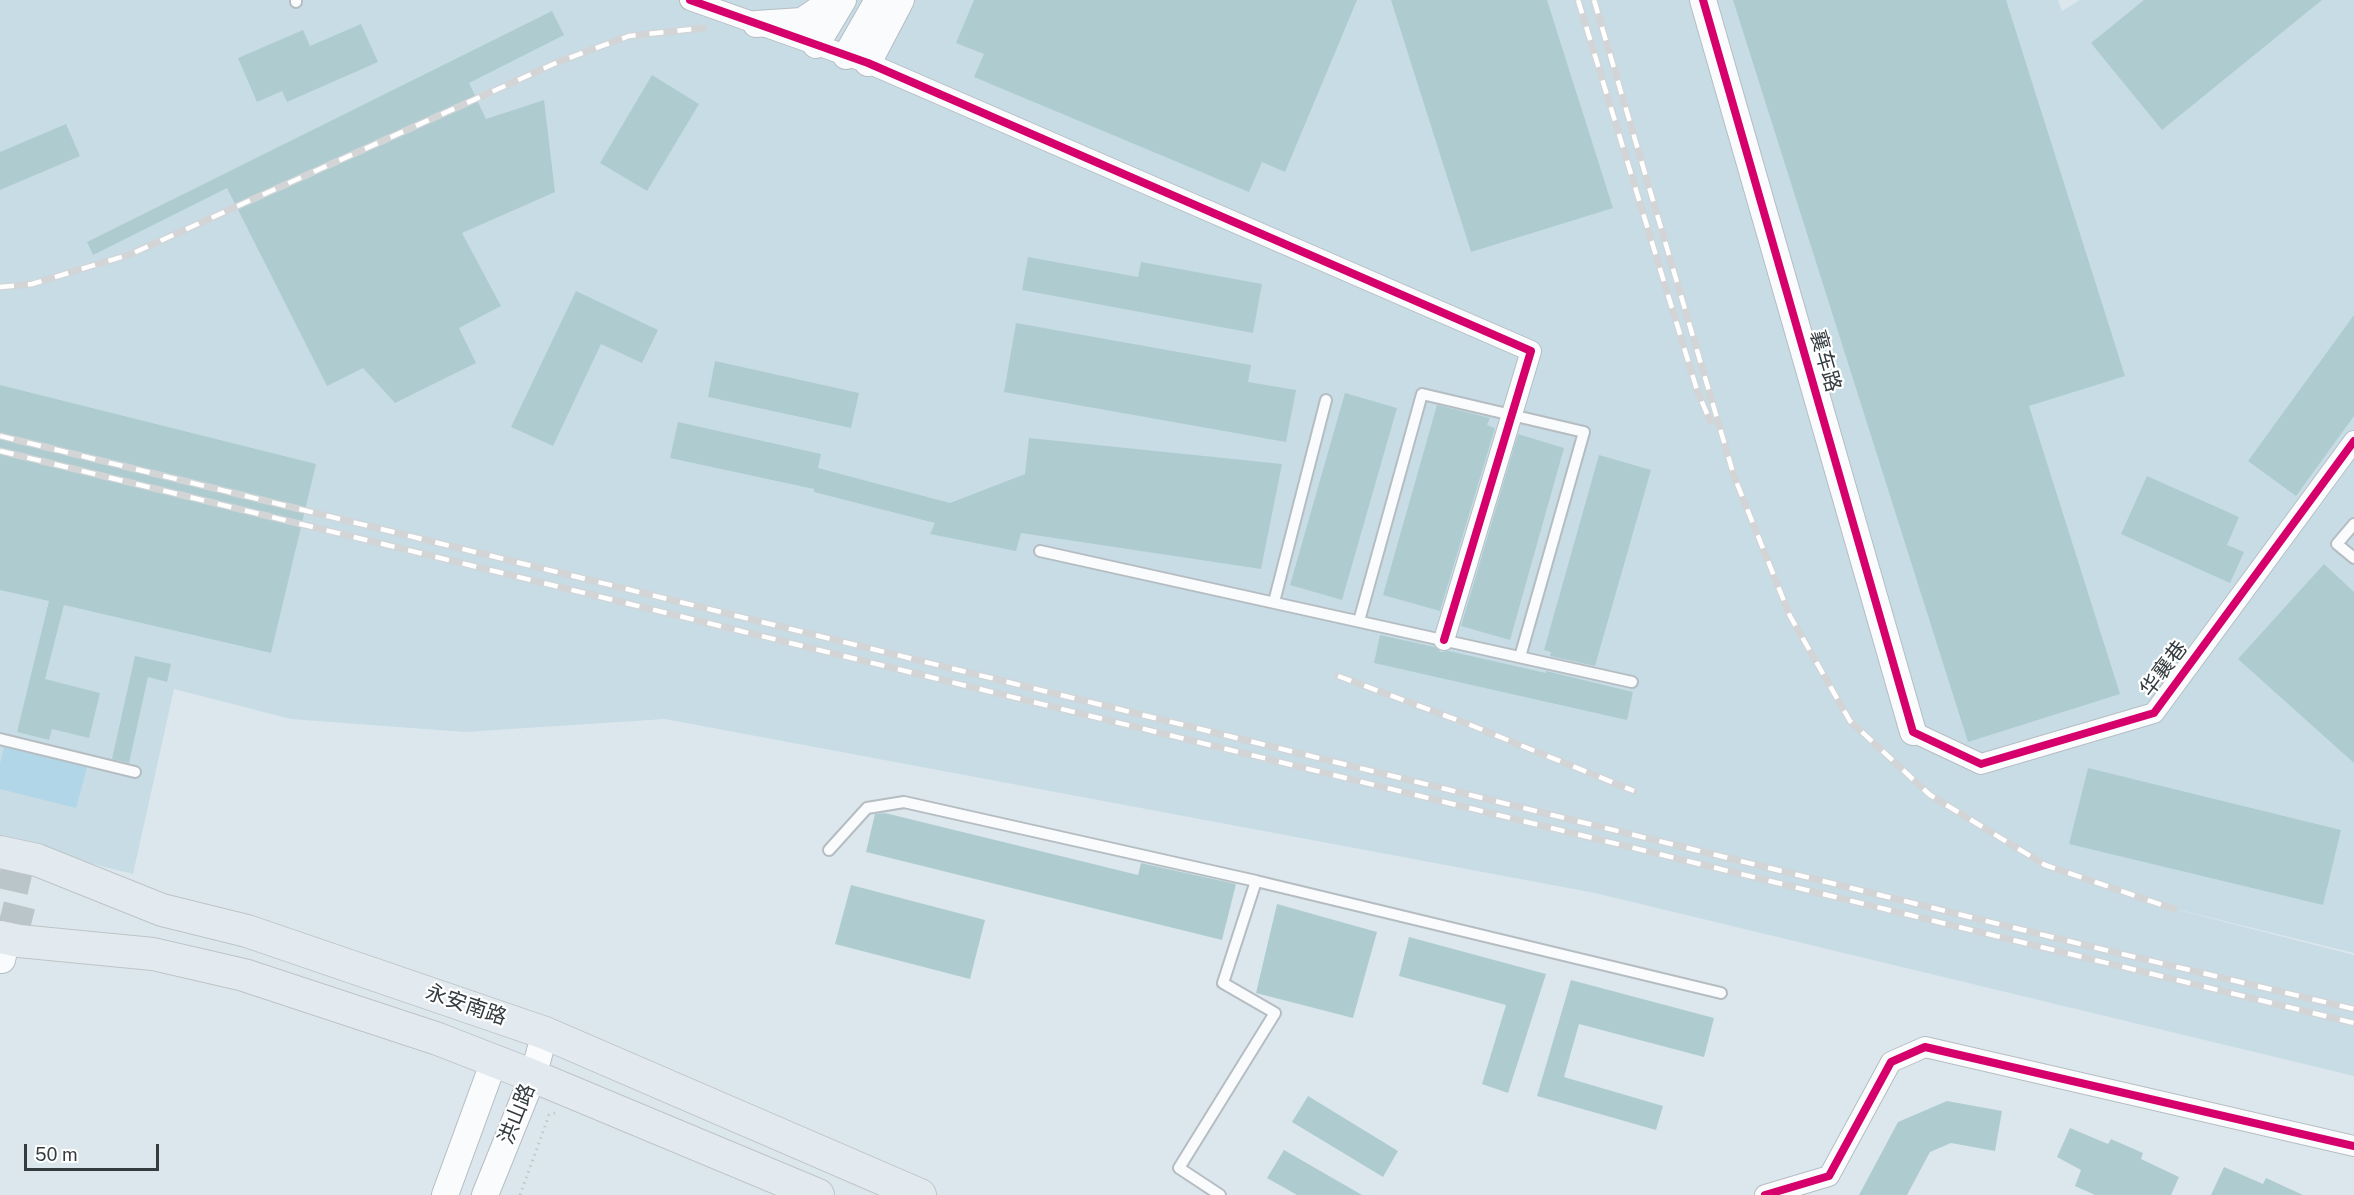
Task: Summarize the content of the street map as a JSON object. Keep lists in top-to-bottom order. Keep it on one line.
{"streets":{"main road":["永安南路"],"street":["襄车路","华襄巷","洪山路"]},"crossings":[["襄车路","华襄巷"],["永安南路","洪山路"]],"scale_bar":"50 m"}
